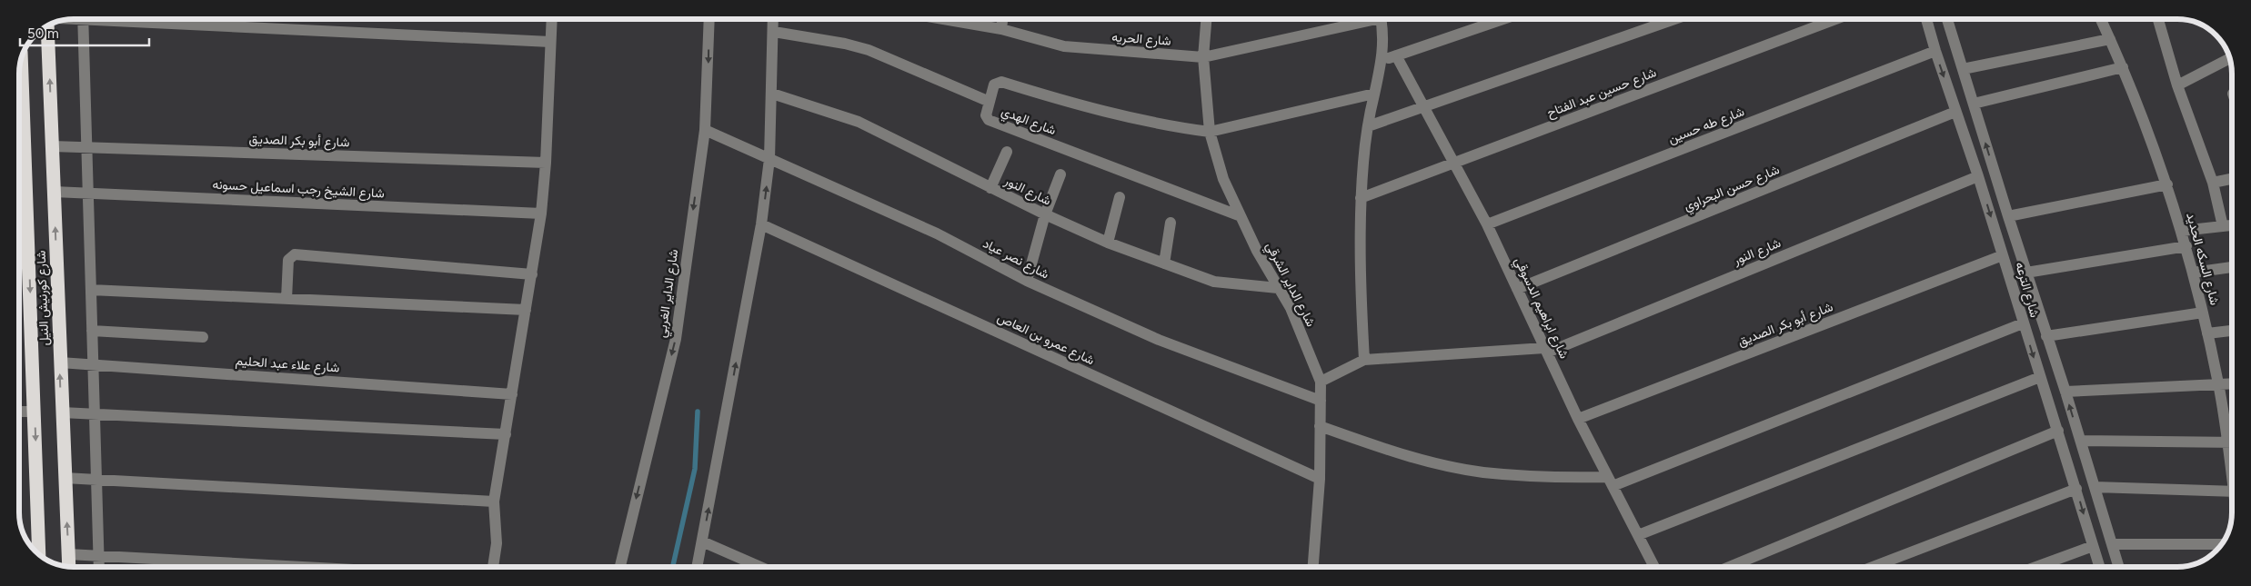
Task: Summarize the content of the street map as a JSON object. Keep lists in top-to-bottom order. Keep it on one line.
{"streets":{"highway":["شارع كورنيش النيل"],"street":["شارع الحريه","شارع حسين عبد الفتاح","شارع الهدي","شارع طه حسين","شارع أبو بكر الصديق","شارع حسن البحراوي","شارع الشيخ رجب اسماعيل حسونه","شارع النور","شارع نصر عياد","شارع السكه الحديد","شارع الداير الشرقي","شارع الترعه","شارع الداير الغربي","شارع ابراهيم الدسوقي","شارع عمرو بن العاص","شارع علاء عبد الحليم"]},"crossings":[["شارع الحريه","شارع الداير الشرقي"],["شارع حسين عبد الفتاح","شارع ابراهيم الدسوقي"],["شارع الهدي","شارع الداير الشرقي"],["شارع طه حسين","شارع الترعه"],["شارع طه حسين","شارع ابراهيم الدسوقي"],["شارع أبو بكر الصديق","شارع الترعه"],["شارع أبو بكر الصديق","شارع كورنيش النيل"],["شارع أبو بكر الصديق","شارع ابراهيم الدسوقي"],["شارع حسن البحراوي","شارع الترعه"],["شارع حسن البحراوي","شارع ابراهيم الدسوقي"],["شارع الشيخ رجب اسماعيل حسونه","شارع كورنيش النيل"],["شارع النور","شارع الداير الشرقي"],["شارع النور","شارع الترعه"],["شارع النور","شارع ابراهيم الدسوقي"],["شارع نصر عياد","شارع الداير الشرقي"],["شارع نصر عياد","شارع الداير الغربي"],["شارع الداير الشرقي","شارع عمرو بن العاص"],["شارع كورنيش النيل","شارع علاء عبد الحليم"]],"scale_bar":"50 m"}
